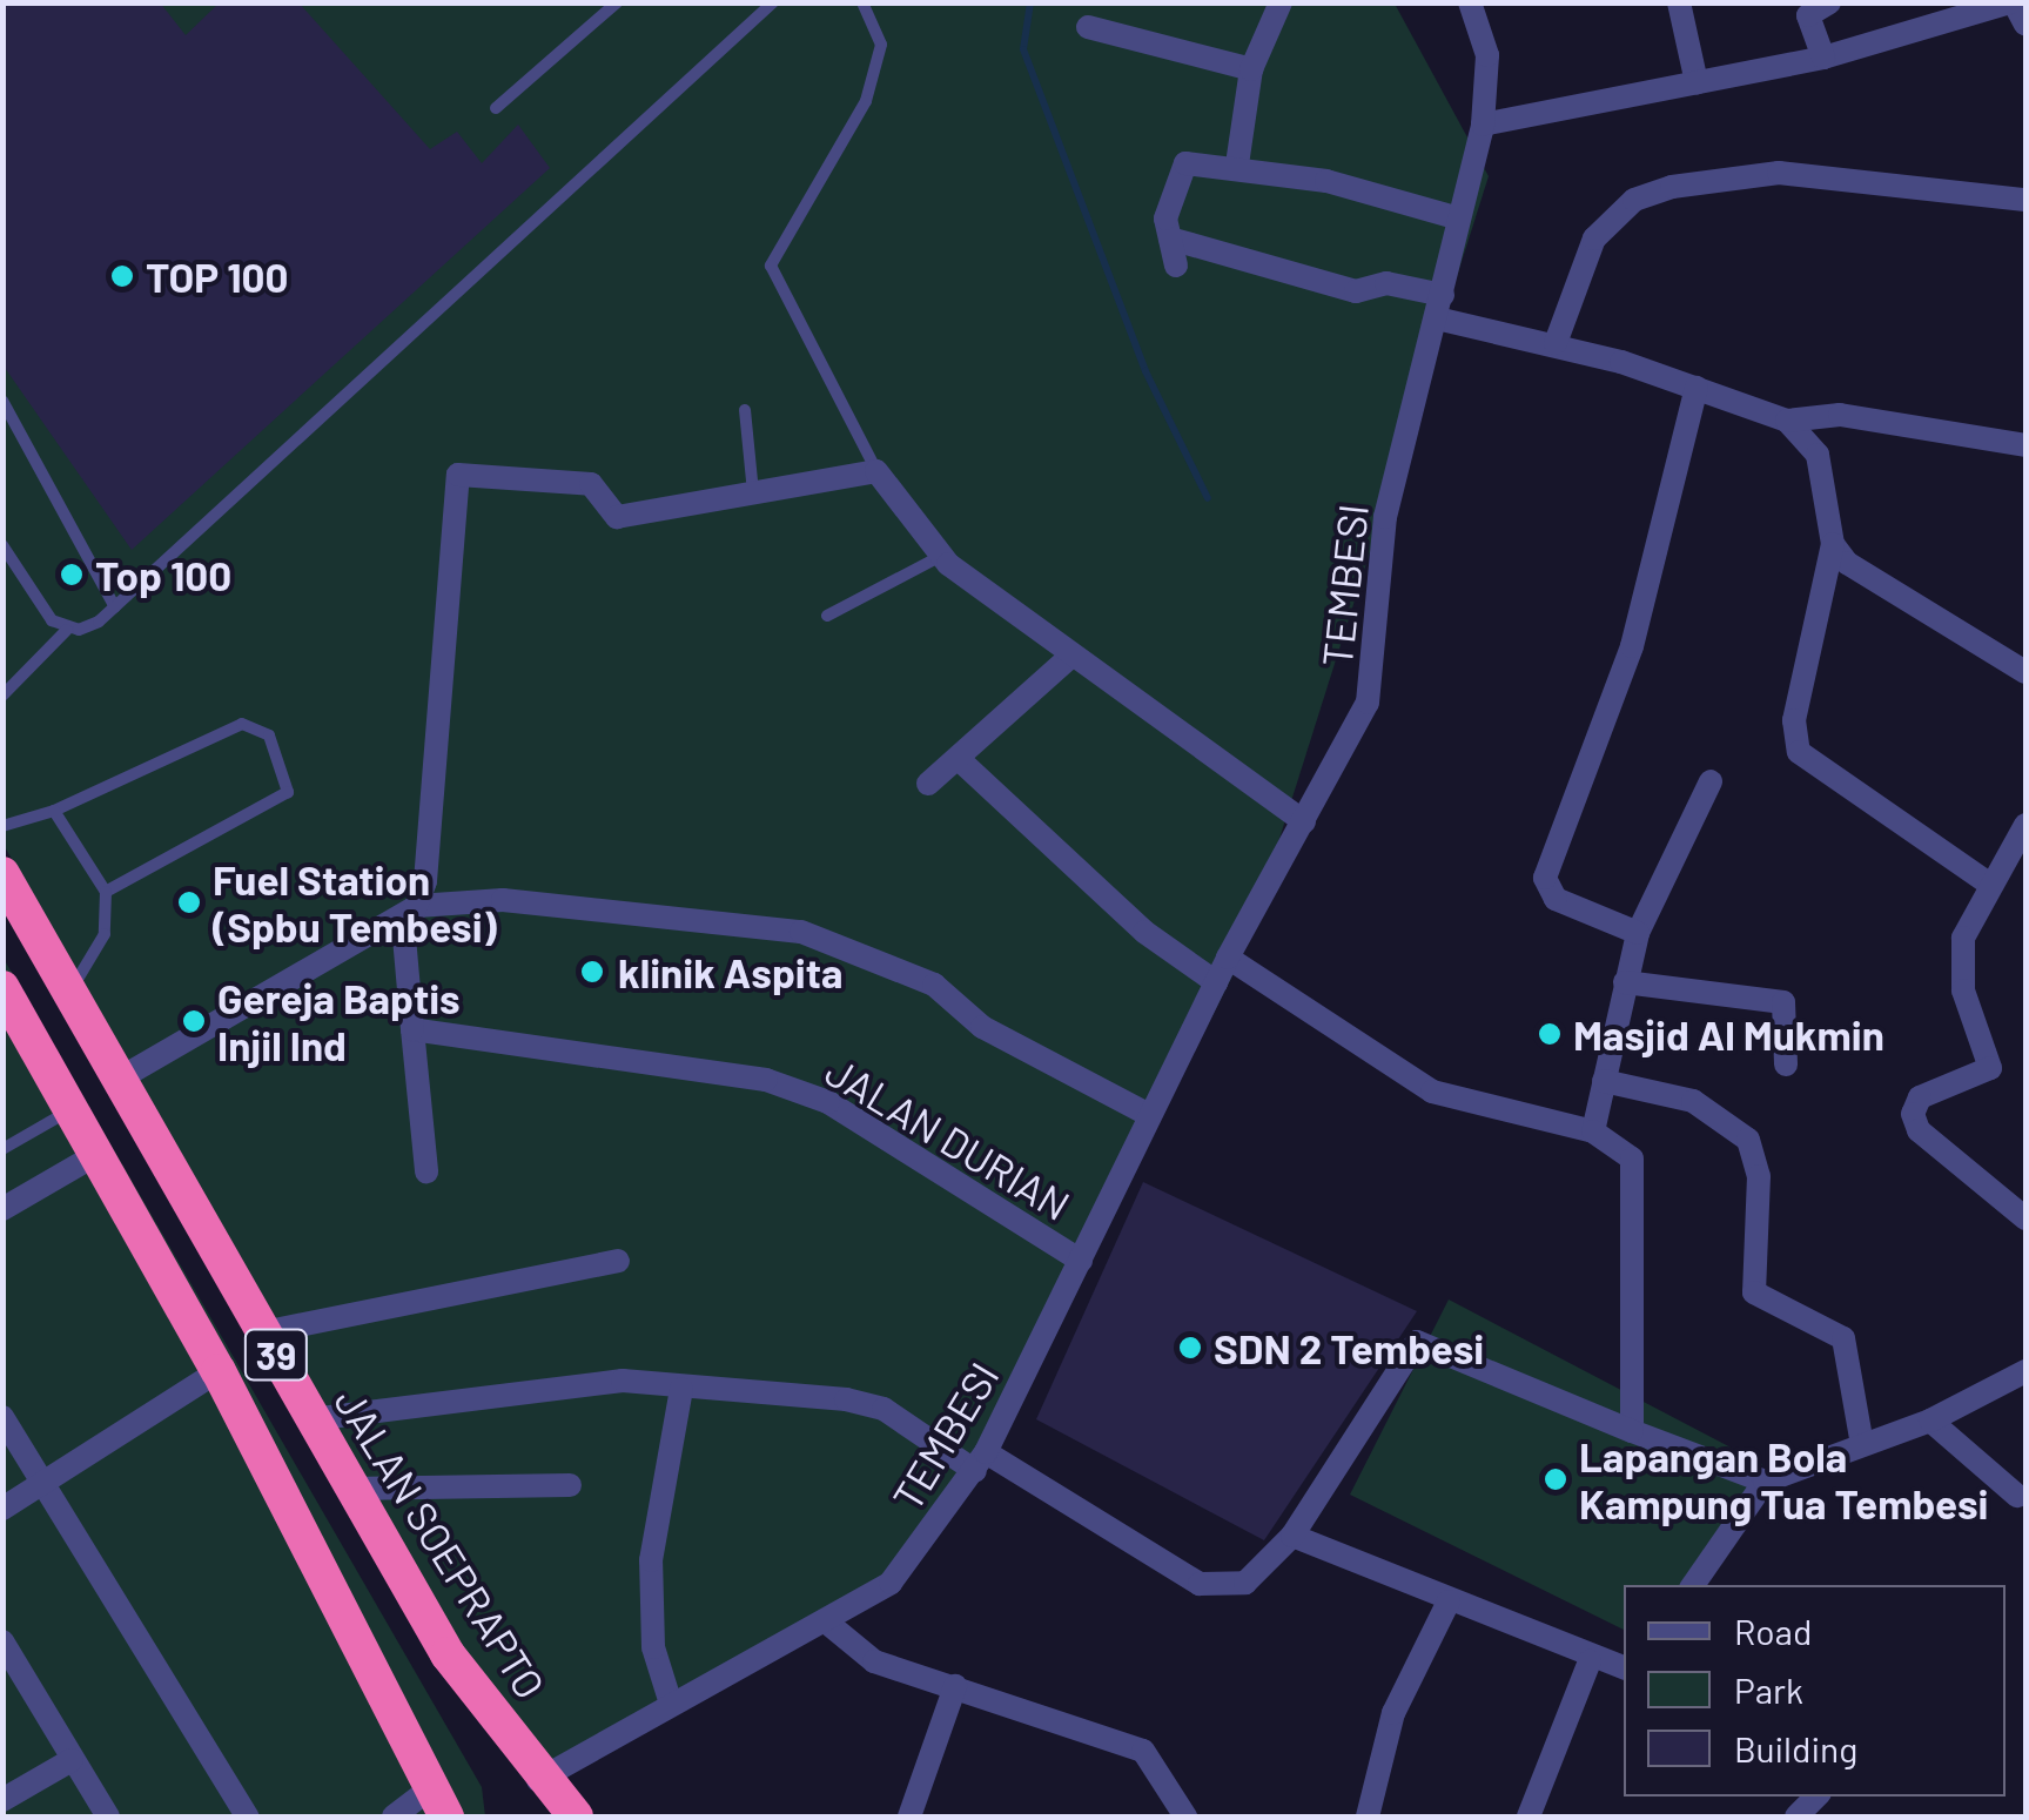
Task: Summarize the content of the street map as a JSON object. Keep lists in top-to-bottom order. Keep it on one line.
{"streets":{"highway":["39","JALAN SOEPRAPTO"],"street":["TEMBESI","JALAN DURIAN"]},"crossings":[["TEMBESI","JALAN DURIAN"],["TEMBESI","JALAN SOEPRAPTO"]],"places":["TOP 100","Top 100","Fuel Station (Spbu Tembesi)","klinik Aspita","Gereja Baptis Injil Ind","Masjid Al Mukmin","SDN 2 Tembesi","Lapangan Bola Kampung Tua Tembesi"],"legend":["Road","Park","Building"]}
